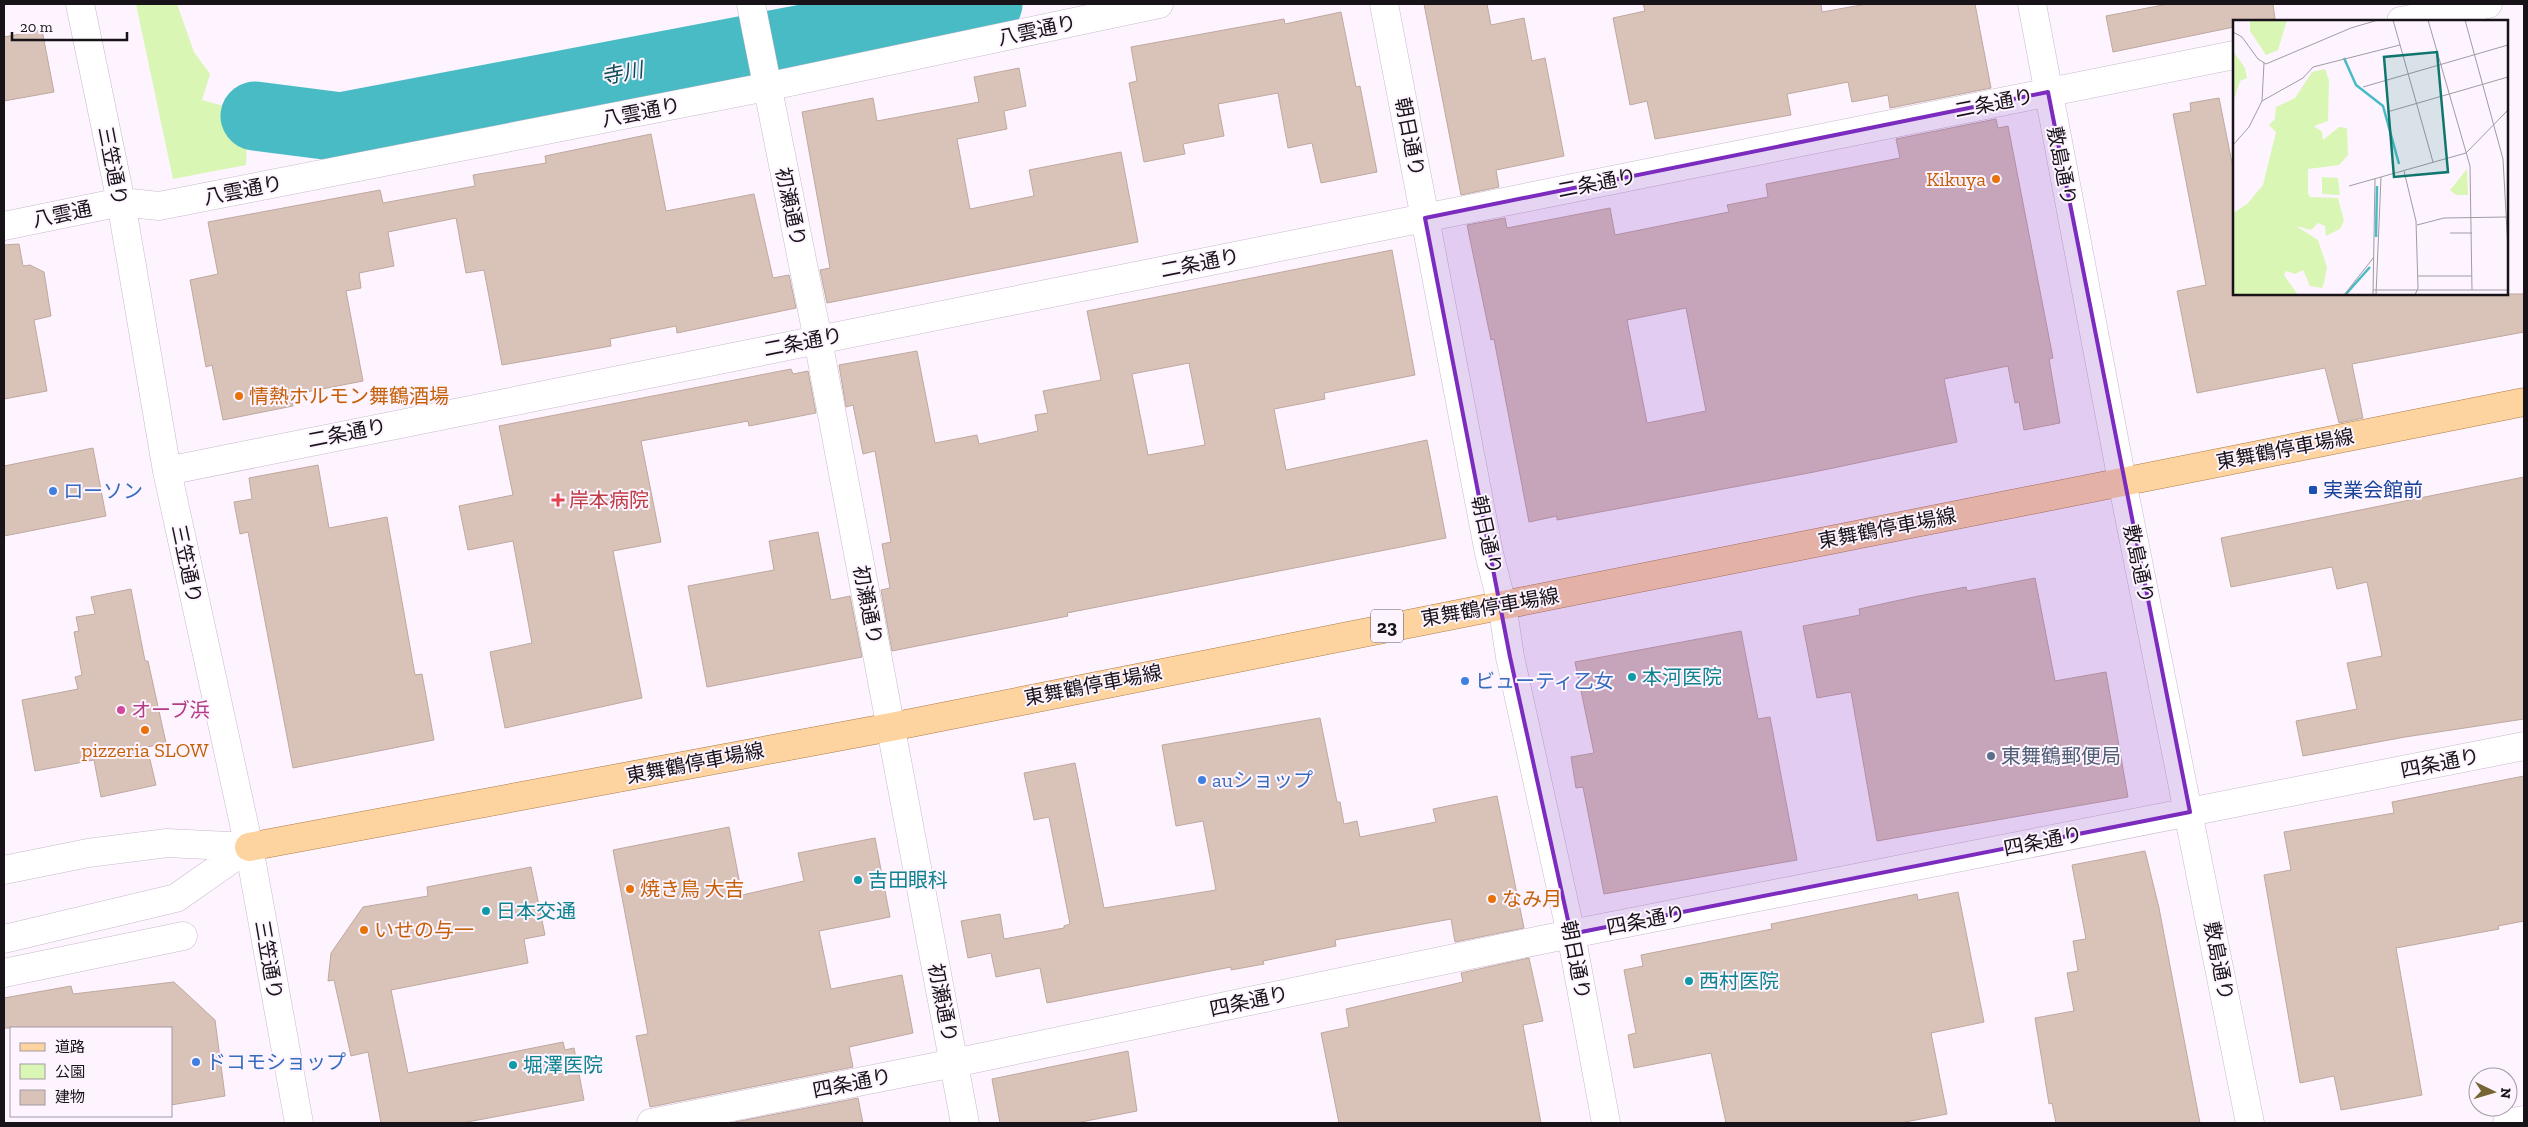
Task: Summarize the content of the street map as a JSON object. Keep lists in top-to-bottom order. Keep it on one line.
{"streets":{"main road":["東舞鶴停車場線","23"],"street":["八雲通り","二条通り","朝日通り","三笠通り","敷島通り","初瀬通り","八雲通","四条通り"]},"crossings":[["八雲通り","三笠通り"],["八雲通り","初瀬通り"],["八雲通り","八雲通"],["二条通り","朝日通り"],["二条通り","三笠通り"],["二条通り","敷島通り"],["二条通り","初瀬通り"],["朝日通り","東舞鶴停車場線"],["朝日通り","四条通り"],["三笠通り","八雲通"],["三笠通り","東舞鶴停車場線"],["敷島通り","東舞鶴停車場線"],["敷島通り","四条通り"],["初瀬通り","東舞鶴停車場線"],["初瀬通り","四条通り"]],"water":["寺川"],"places":{"other":["Kikuya","情熱ホルモン舞鶴酒場","ローソン","本河医院","ビューティ乙女","オーブ浜","pizzeria SLOW","東舞鶴郵便局","auショップ","吉田眼科","焼き鳥 大吉","なみ月","日本交通","いせの与一","西村医院","ドコモショップ","堀澤医院"],"transit":["実業会館前"],"health":["岸本病院"]},"legend":["道路","公園","建物"],"scale_bar":"20 m","north":"right"}
